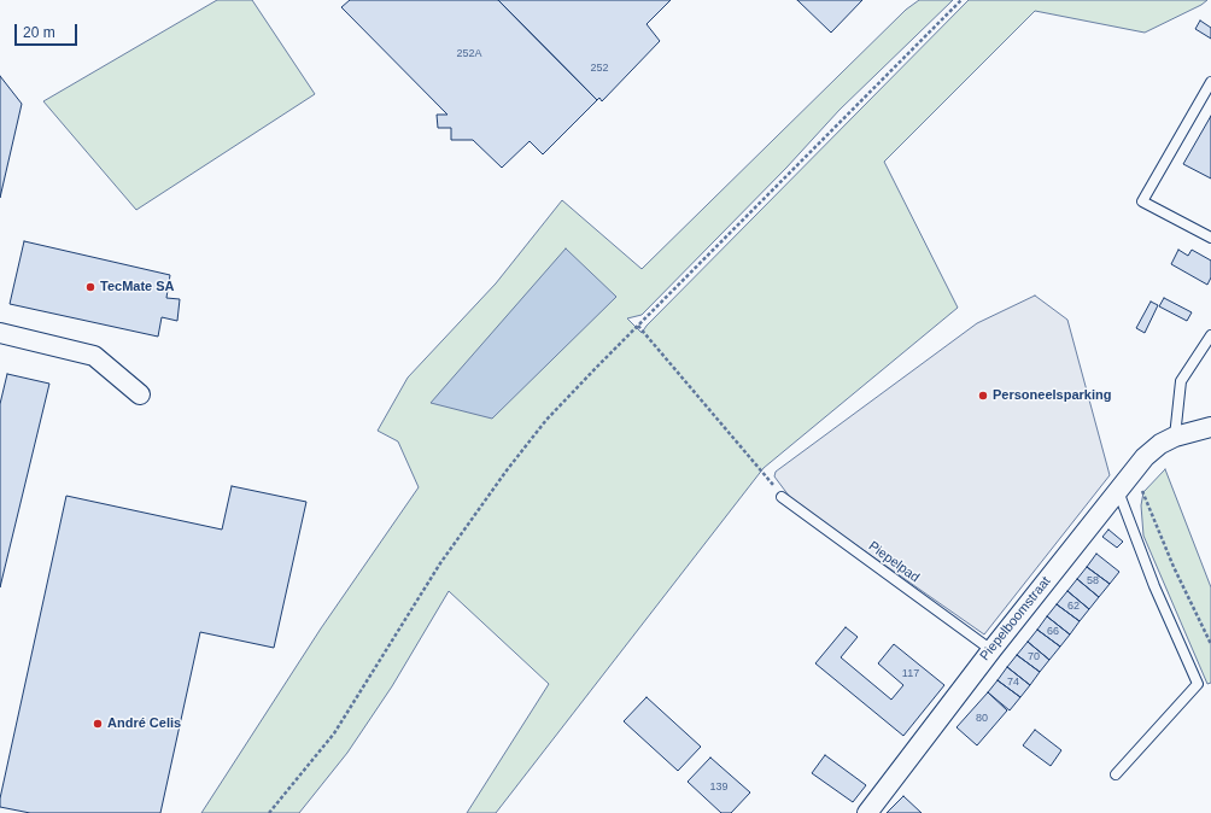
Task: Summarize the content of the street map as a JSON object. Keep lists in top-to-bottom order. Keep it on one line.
{"streets":{"street":["Piepelboomstraat"],"lane":["Piepelpad"]},"crossings":[["Piepelpad","Piepelboomstraat"]],"places":["TecMate SA","Personeelsparking","André Celis"],"house_numbers":["252A","252","58","62","66","70","117","74","80","139"],"scale_bar":"20 m"}
